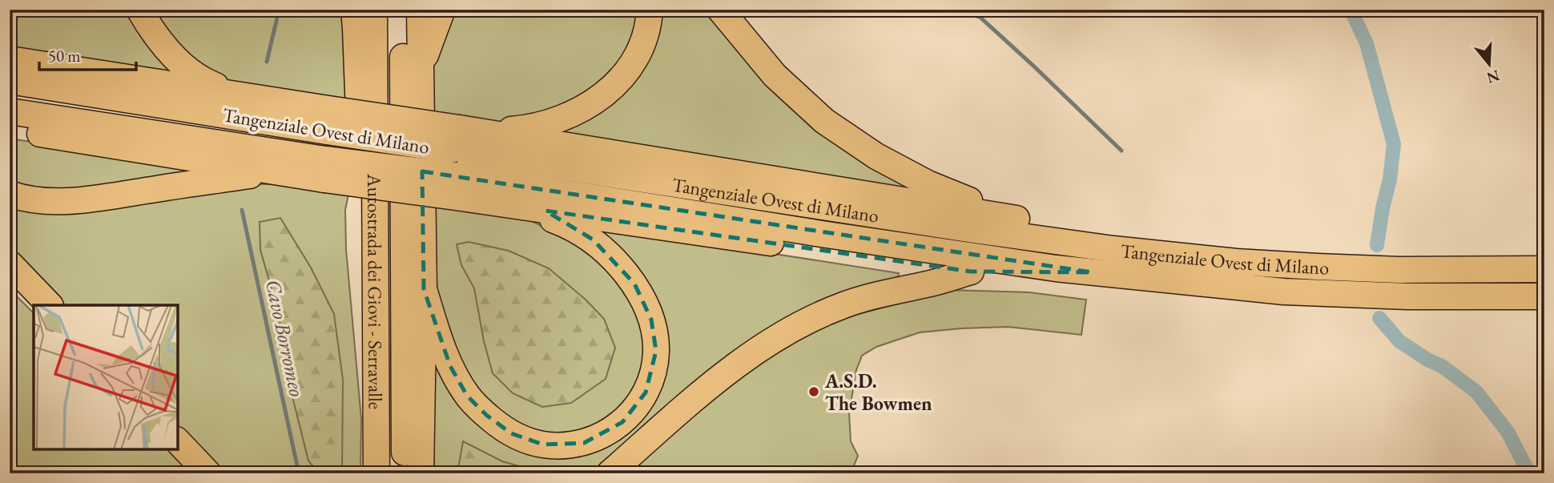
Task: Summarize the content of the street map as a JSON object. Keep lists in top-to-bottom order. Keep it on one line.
{"streets":{"highway":["Tangenziale Ovest di Milano","Autostrada dei Giovi - Serravalle"]},"water":["Cavo Borromeo"],"places":["A.S.D. The Bowmen"],"scale_bar":"50 m","north":"bottom"}
